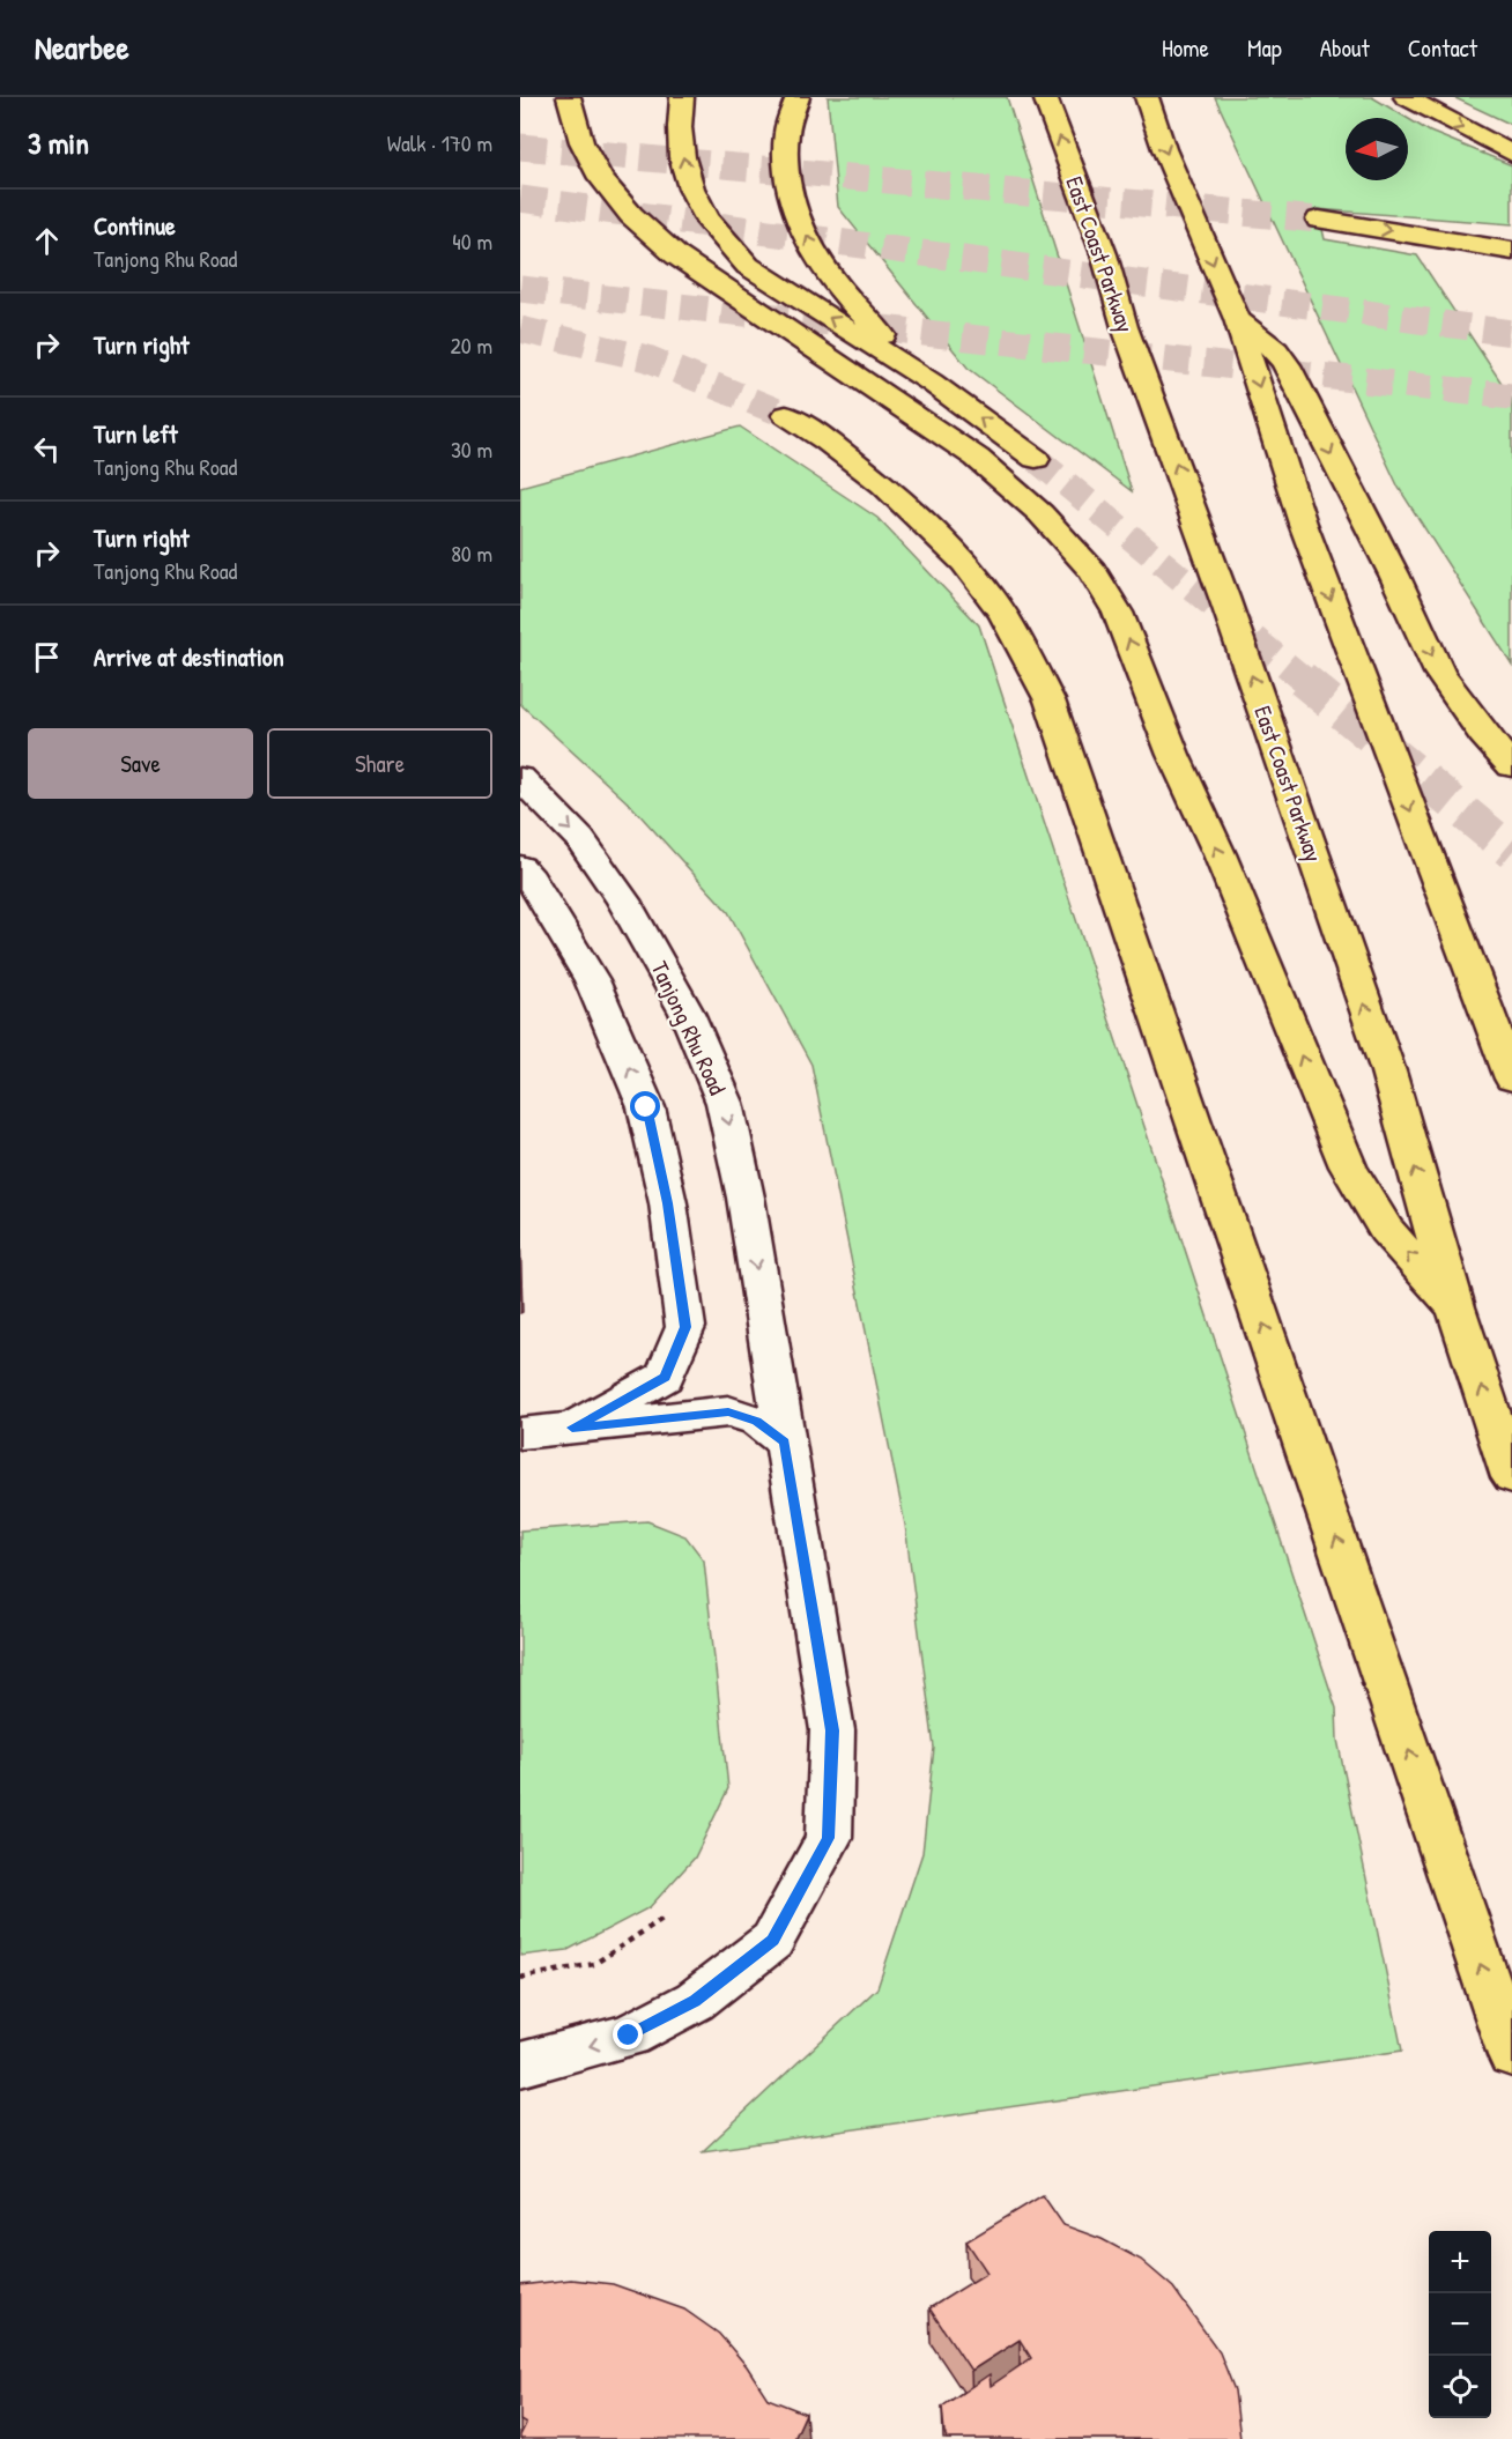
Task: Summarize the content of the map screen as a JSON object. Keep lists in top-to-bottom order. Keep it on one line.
{"streets":{"highway":["East Coast Parkway"],"street":["Tanjong Rhu Road"]},"one_way":["Tanjong Rhu Road"],"north":"left","page":{"header":"Nearbee","nav":["Home","Map","About","Contact"],"heading":["3 min","Walk · 170 m"],"list":[["Continue","Tanjong Rhu Road","40 m"],["Turn right","20 m"],["Turn left","Tanjong Rhu Road","30 m"],["Turn right","Tanjong Rhu Road","80 m"],"Arrive at destination"],"buttons":["Save","Share"],"map_buttons":["+","−"]}}
